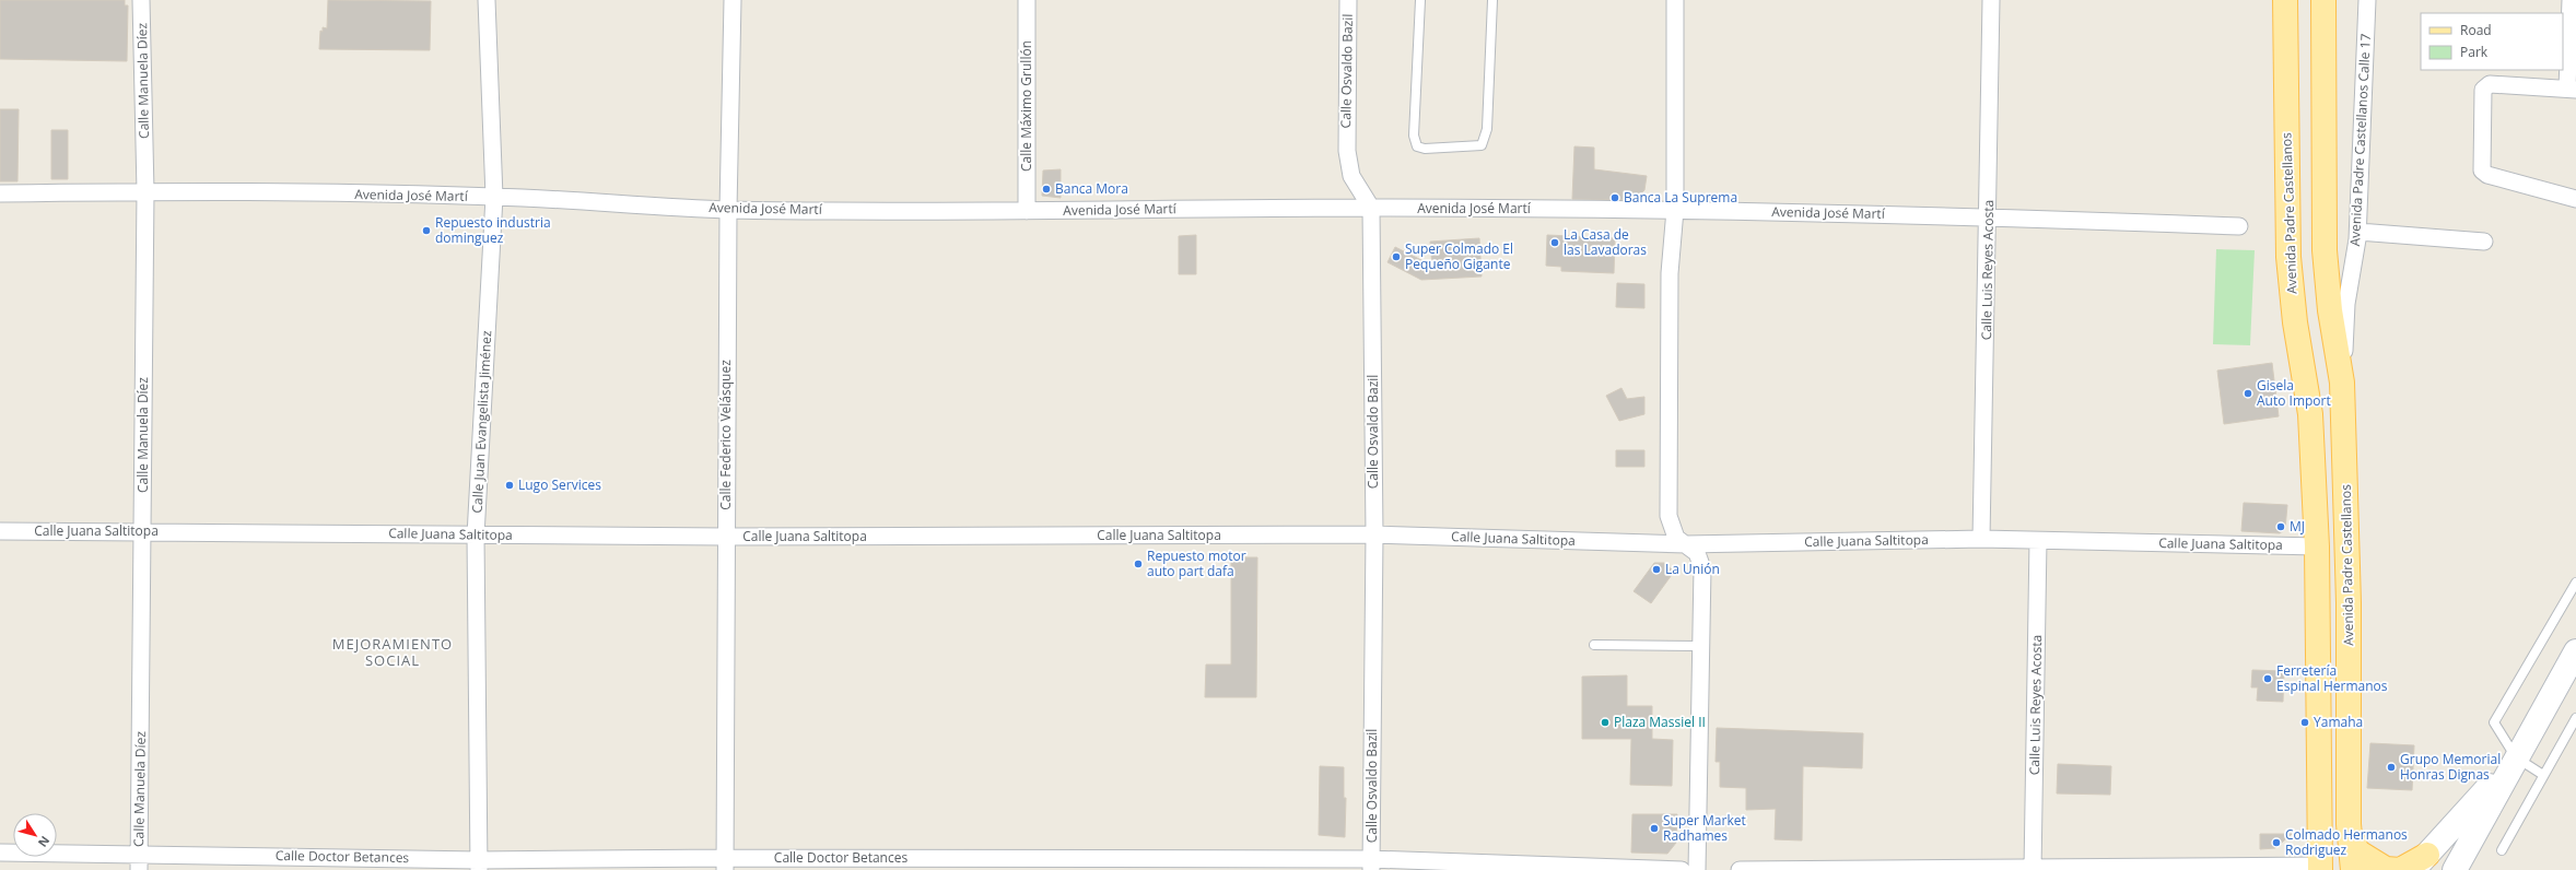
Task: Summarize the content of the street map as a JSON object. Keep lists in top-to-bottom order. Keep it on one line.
{"streets":{"main road":["Avenida Padre Castellanos"],"street":["Calle Osvaldo Bazil","Calle Manuela Díez","Calle Máximo Grullón","Avenida Padre Castellanos Calle 17","Avenida José Martí","Calle Luis Reyes Acosta","Calle Juan Evangelista Jiménez","Calle Federico Velásquez","Calle Juana Saltitopa","Calle Doctor Betances"]},"crossings":[["Calle Osvaldo Bazil","Avenida José Martí"],["Calle Osvaldo Bazil","Calle Juana Saltitopa"],["Calle Osvaldo Bazil","Calle Doctor Betances"],["Calle Manuela Díez","Avenida José Martí"],["Calle Manuela Díez","Calle Juana Saltitopa"],["Calle Manuela Díez","Calle Doctor Betances"],["Calle Máximo Grullón","Avenida José Martí"],["Avenida Padre Castellanos Calle 17","Avenida Padre Castellanos"],["Avenida José Martí","Calle Luis Reyes Acosta"],["Avenida José Martí","Calle Juan Evangelista Jiménez"],["Avenida José Martí","Calle Federico Velásquez"],["Avenida Padre Castellanos","Calle Juana Saltitopa"],["Calle Luis Reyes Acosta","Calle Juana Saltitopa"],["Calle Juan Evangelista Jiménez","Calle Juana Saltitopa"],["Calle Juan Evangelista Jiménez","Calle Doctor Betances"],["Calle Federico Velásquez","Calle Juana Saltitopa"],["Calle Federico Velásquez","Calle Doctor Betances"]],"districts":["MEJORAMIENTO SOCIAL"],"places":["Banca Mora","Banca La Suprema","Repuesto industria dominguez","La Casa de las Lavadoras","Super Colmado El Pequeño Gigante","Gisela Auto Import","Lugo Services","MJ","Repuesto motor auto part dafa","La Unión","Ferretería Espinal Hermanos","Plaza Massiel II","Yamaha","Grupo Memorial Honras Dignas","Super Market Radhames","Colmado Hermanos Rodriguez"],"legend":["Road","Park"],"north":"bottom right"}
